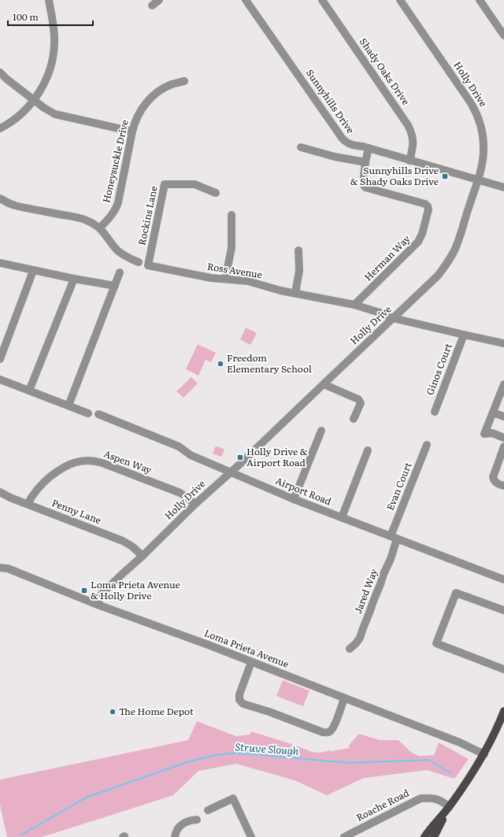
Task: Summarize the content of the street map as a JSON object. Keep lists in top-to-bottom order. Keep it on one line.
{"streets":{"street":["Shady Oaks Drive","Holly Drive","Sunnyhills Drive","Honeysuckle Drive","Rockins Lane","Herman Way","Ross Avenue","Ginos Court","Aspen Way","Evan Court","Airport Road","Penny Lane","Jared Way","Loma Prieta Avenue","Roache Road"]},"crossings":[["Shady Oaks Drive","Sunnyhills Drive"],["Holly Drive","Sunnyhills Drive"],["Holly Drive","Aspen Way"],["Holly Drive","Airport Road"],["Holly Drive","Penny Lane"],["Holly Drive","Loma Prieta Avenue"],["Sunnyhills Drive","Herman Way"],["Rockins Lane","Ross Avenue"],["Herman Way","Ross Avenue"],["Aspen Way","Penny Lane"],["Evan Court","Airport Road"],["Evan Court","Jared Way"],["Airport Road","Jared Way"]],"water":["Struve Slough"],"places":{"transit":["Sunnyhills Drive & Shady Oaks Drive","Holly Drive & Airport Road","Loma Prieta Avenue & Holly Drive"],"other":["Freedom Elementary School","The Home Depot"]},"scale_bar":"100 m"}
